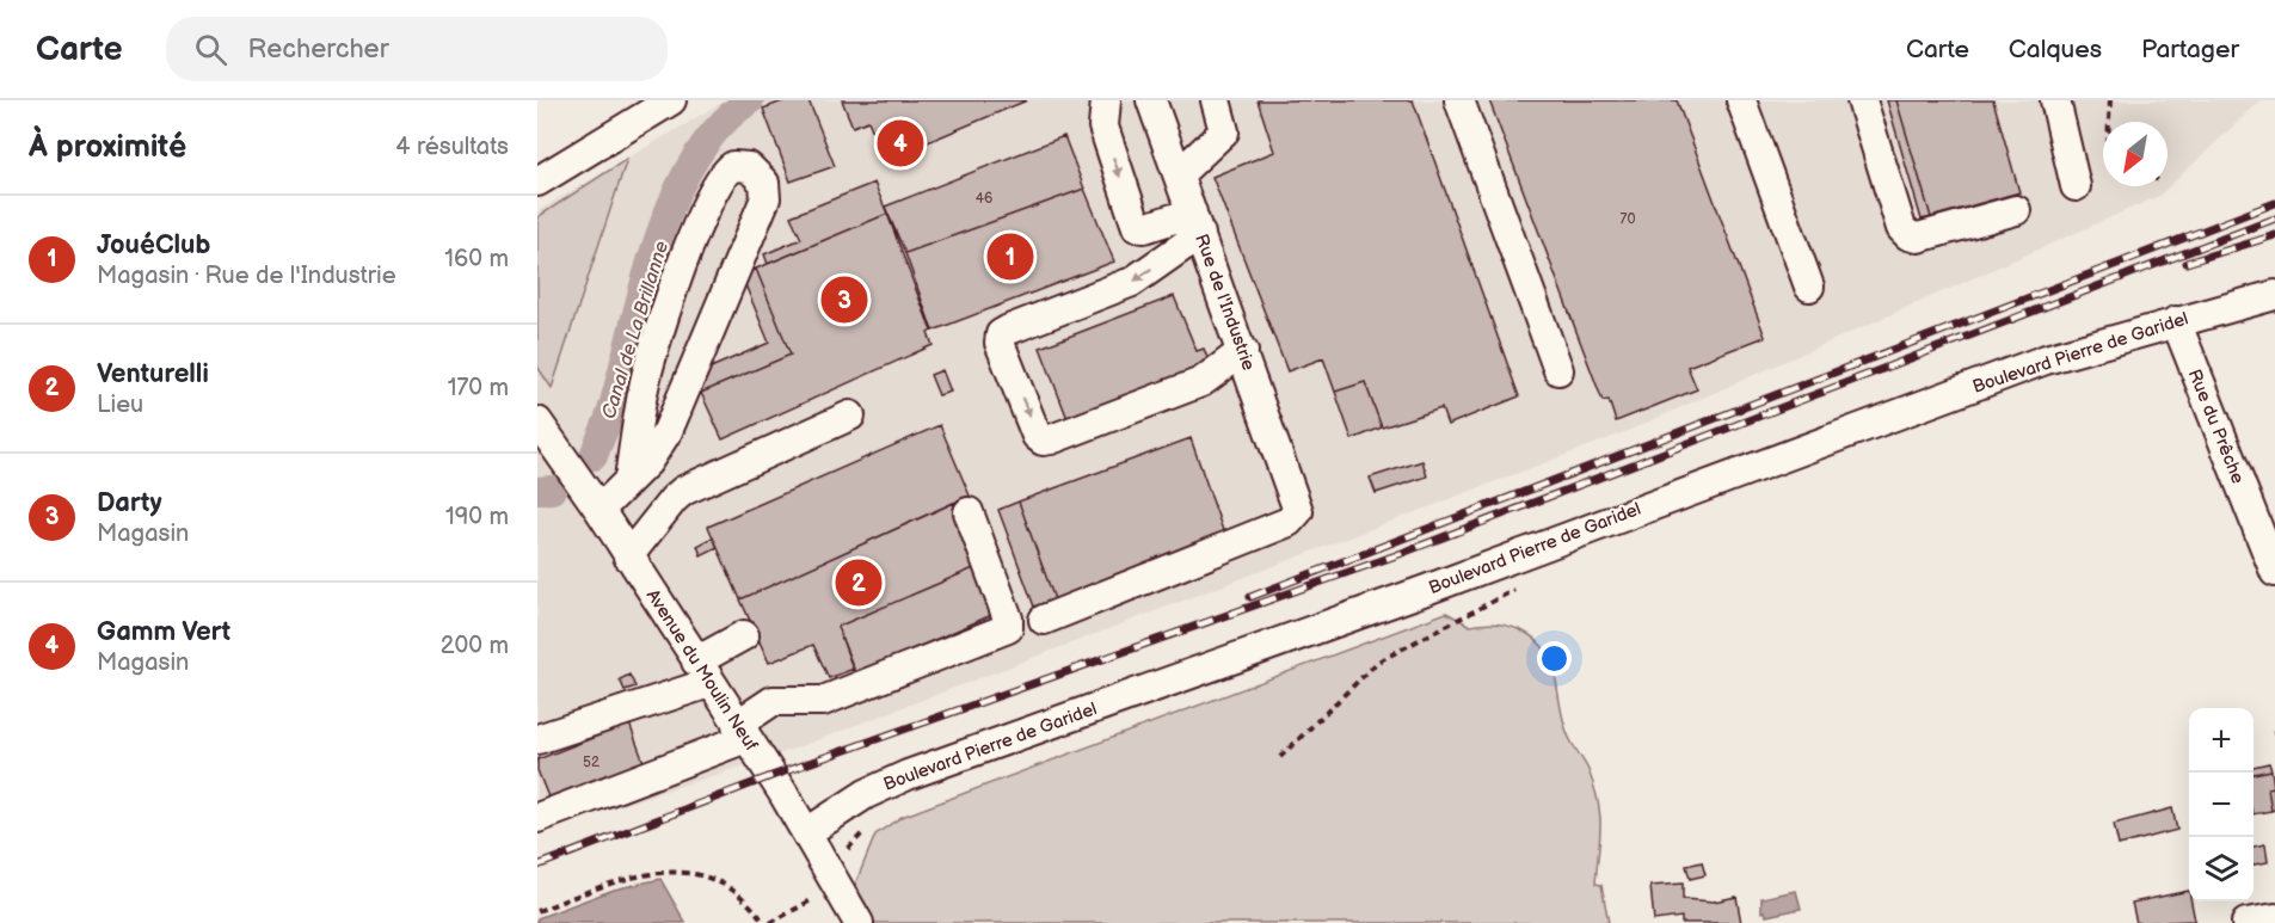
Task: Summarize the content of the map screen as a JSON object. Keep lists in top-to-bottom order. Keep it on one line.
{"streets":{"street":["Rue de l'Industrie","Boulevard Pierre de Garidel","Rue du Prêche","Avenue du Moulin Neuf"]},"crossings":[["Boulevard Pierre de Garidel","Rue du Prêche"],["Boulevard Pierre de Garidel","Avenue du Moulin Neuf"]],"water":["Canal de La Brillanne"],"house_numbers":["46","70","52"],"north":"bottom left","page":{"header":"Carte","search":"Rechercher","nav":["Carte","Calques","Partager"],"heading":["À proximité","4 résultats"],"pins":["4","1","3","2"],"list":[{"mark":"1","name":"JouéClub","note":"Magasin · Rue de l'Industrie","value":"160 m"},{"mark":"2","name":"Venturelli","note":"Lieu","value":"170 m"},{"mark":"3","name":"Darty","note":"Magasin","value":"190 m"},{"mark":"4","name":"Gamm Vert","note":"Magasin","value":"200 m"}],"map_buttons":["+","−"]}}
